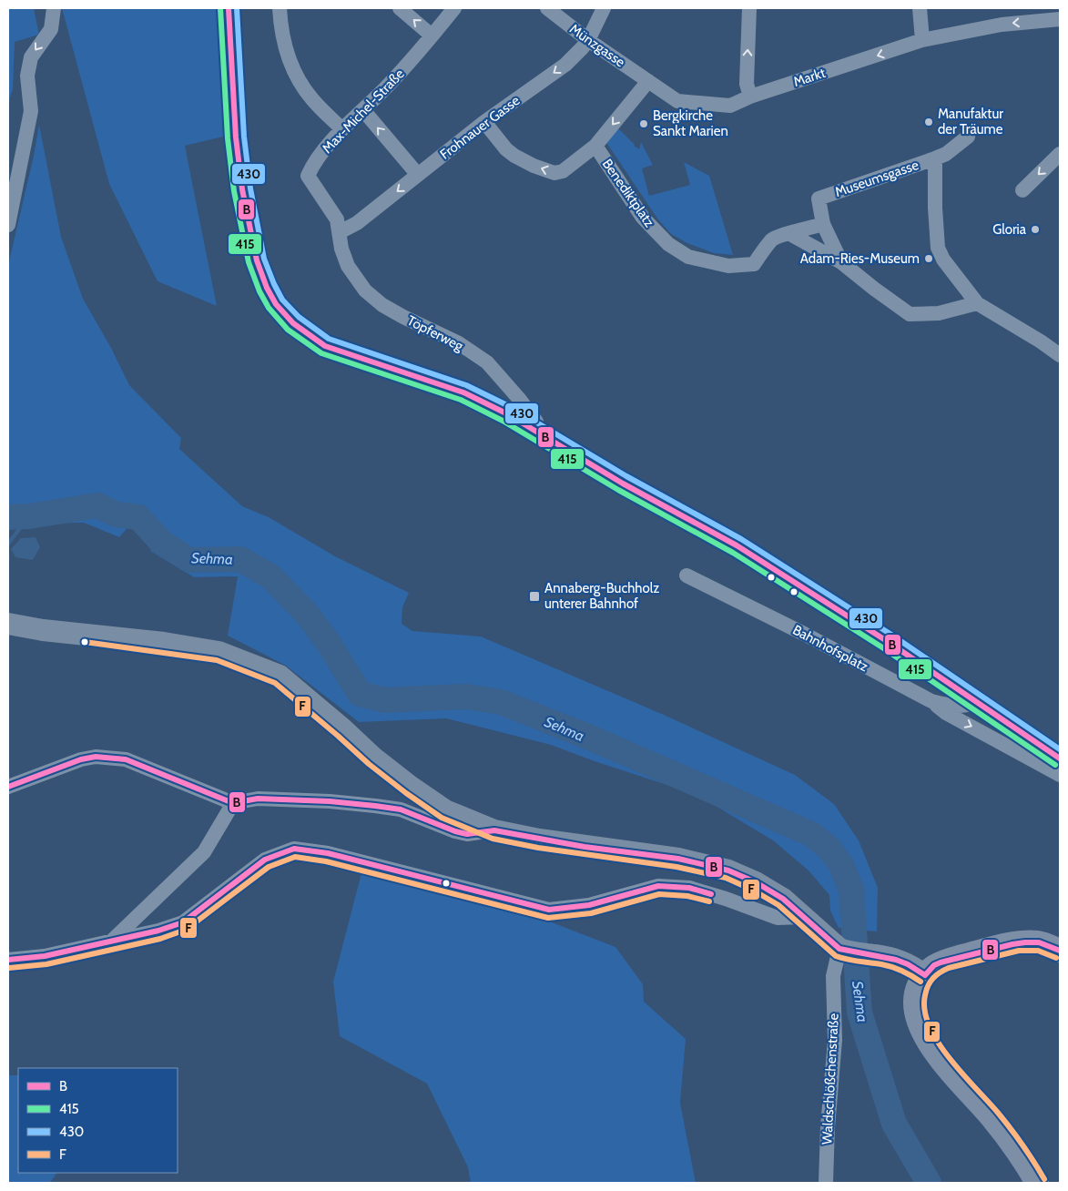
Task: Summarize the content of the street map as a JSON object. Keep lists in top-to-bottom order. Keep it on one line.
{"streets":{"street":["Münzgasse","Markt","Max-Michel-Straße","Frohnauer Gasse","Museumsgasse","Benediktplatz","Töpferweg","Bahnhofsplatz","Waldschlößchenstraße"]},"crossings":[["Münzgasse","Markt"],["Münzgasse","Frohnauer Gasse"],["Max-Michel-Straße","Frohnauer Gasse"],["Max-Michel-Straße","Töpferweg"],["Frohnauer Gasse","Töpferweg"],["Museumsgasse","Benediktplatz"]],"one_way":["Markt"],"water":["Sehma"],"places":{"other":["Manufaktur der Träume","Bergkirche Sankt Marien","Gloria","Adam-Ries-Museum"],"transit":["Annaberg-Buchholz unterer Bahnhof"]},"lines":["transit line B","transit line 415","transit line 430","transit line F"],"legend":["B","415","430","F"]}
